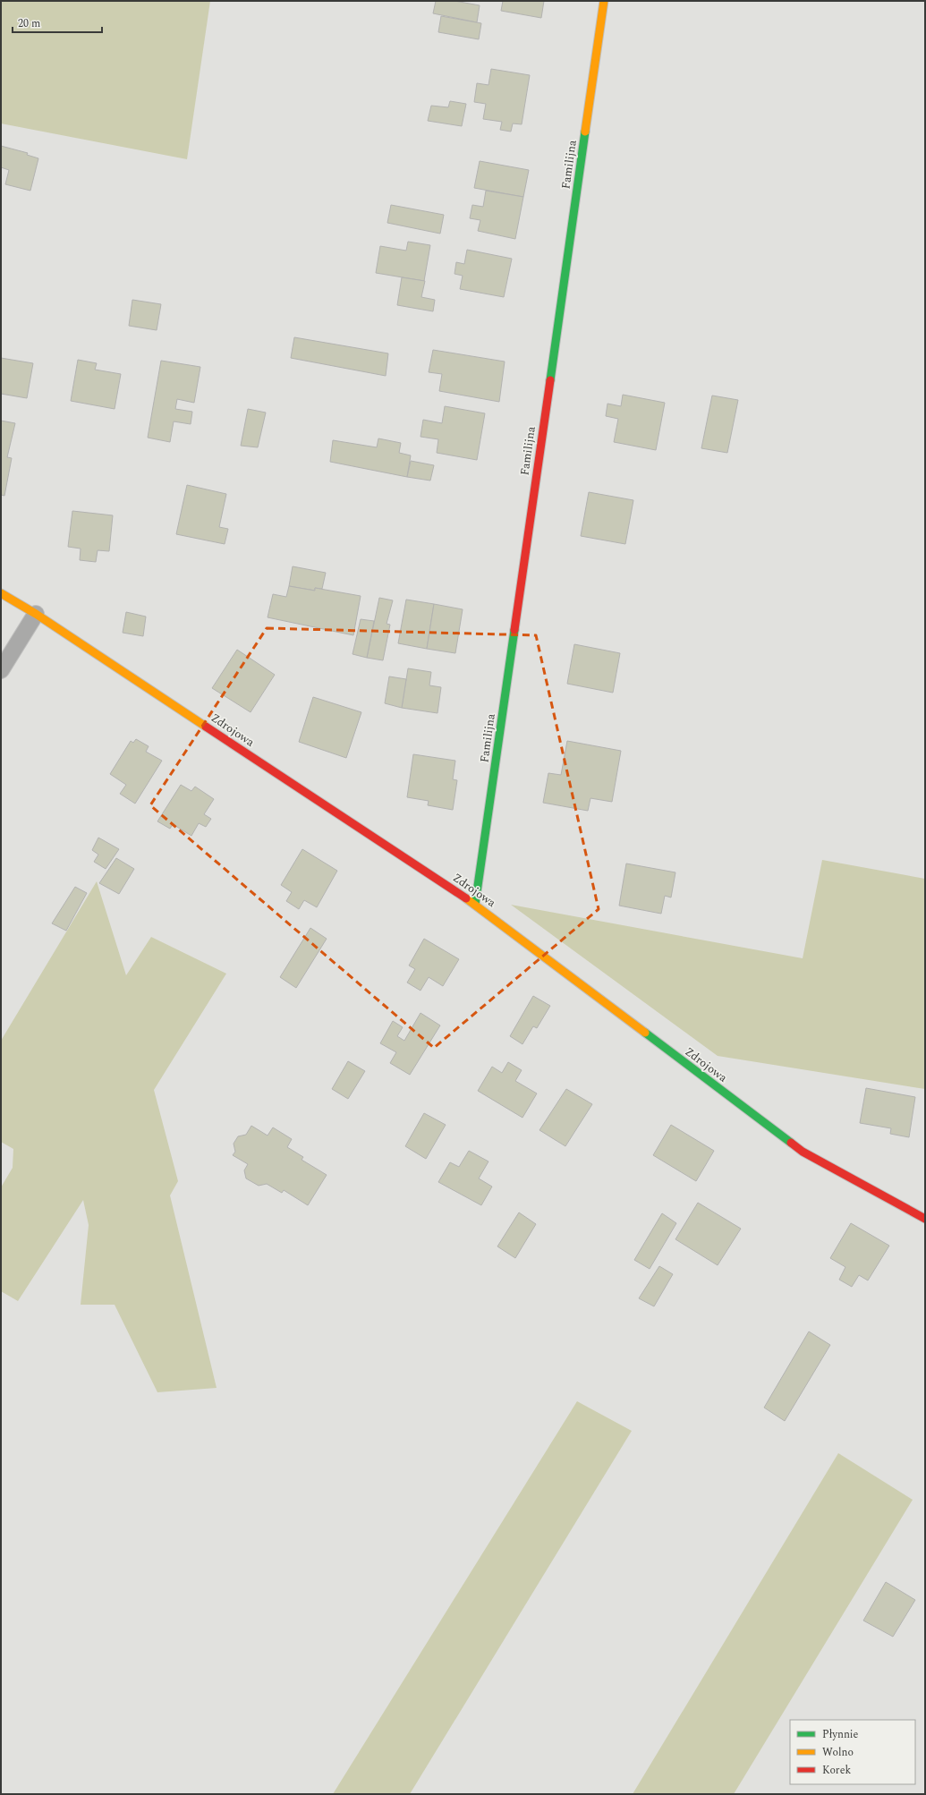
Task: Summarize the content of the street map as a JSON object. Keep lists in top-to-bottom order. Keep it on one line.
{"streets":{"street":["Familijna","Zdrojowa"]},"crossings":[["Familijna","Zdrojowa"]],"legend":["Płynnie","Wolno","Korek"],"scale_bar":"20 m"}
